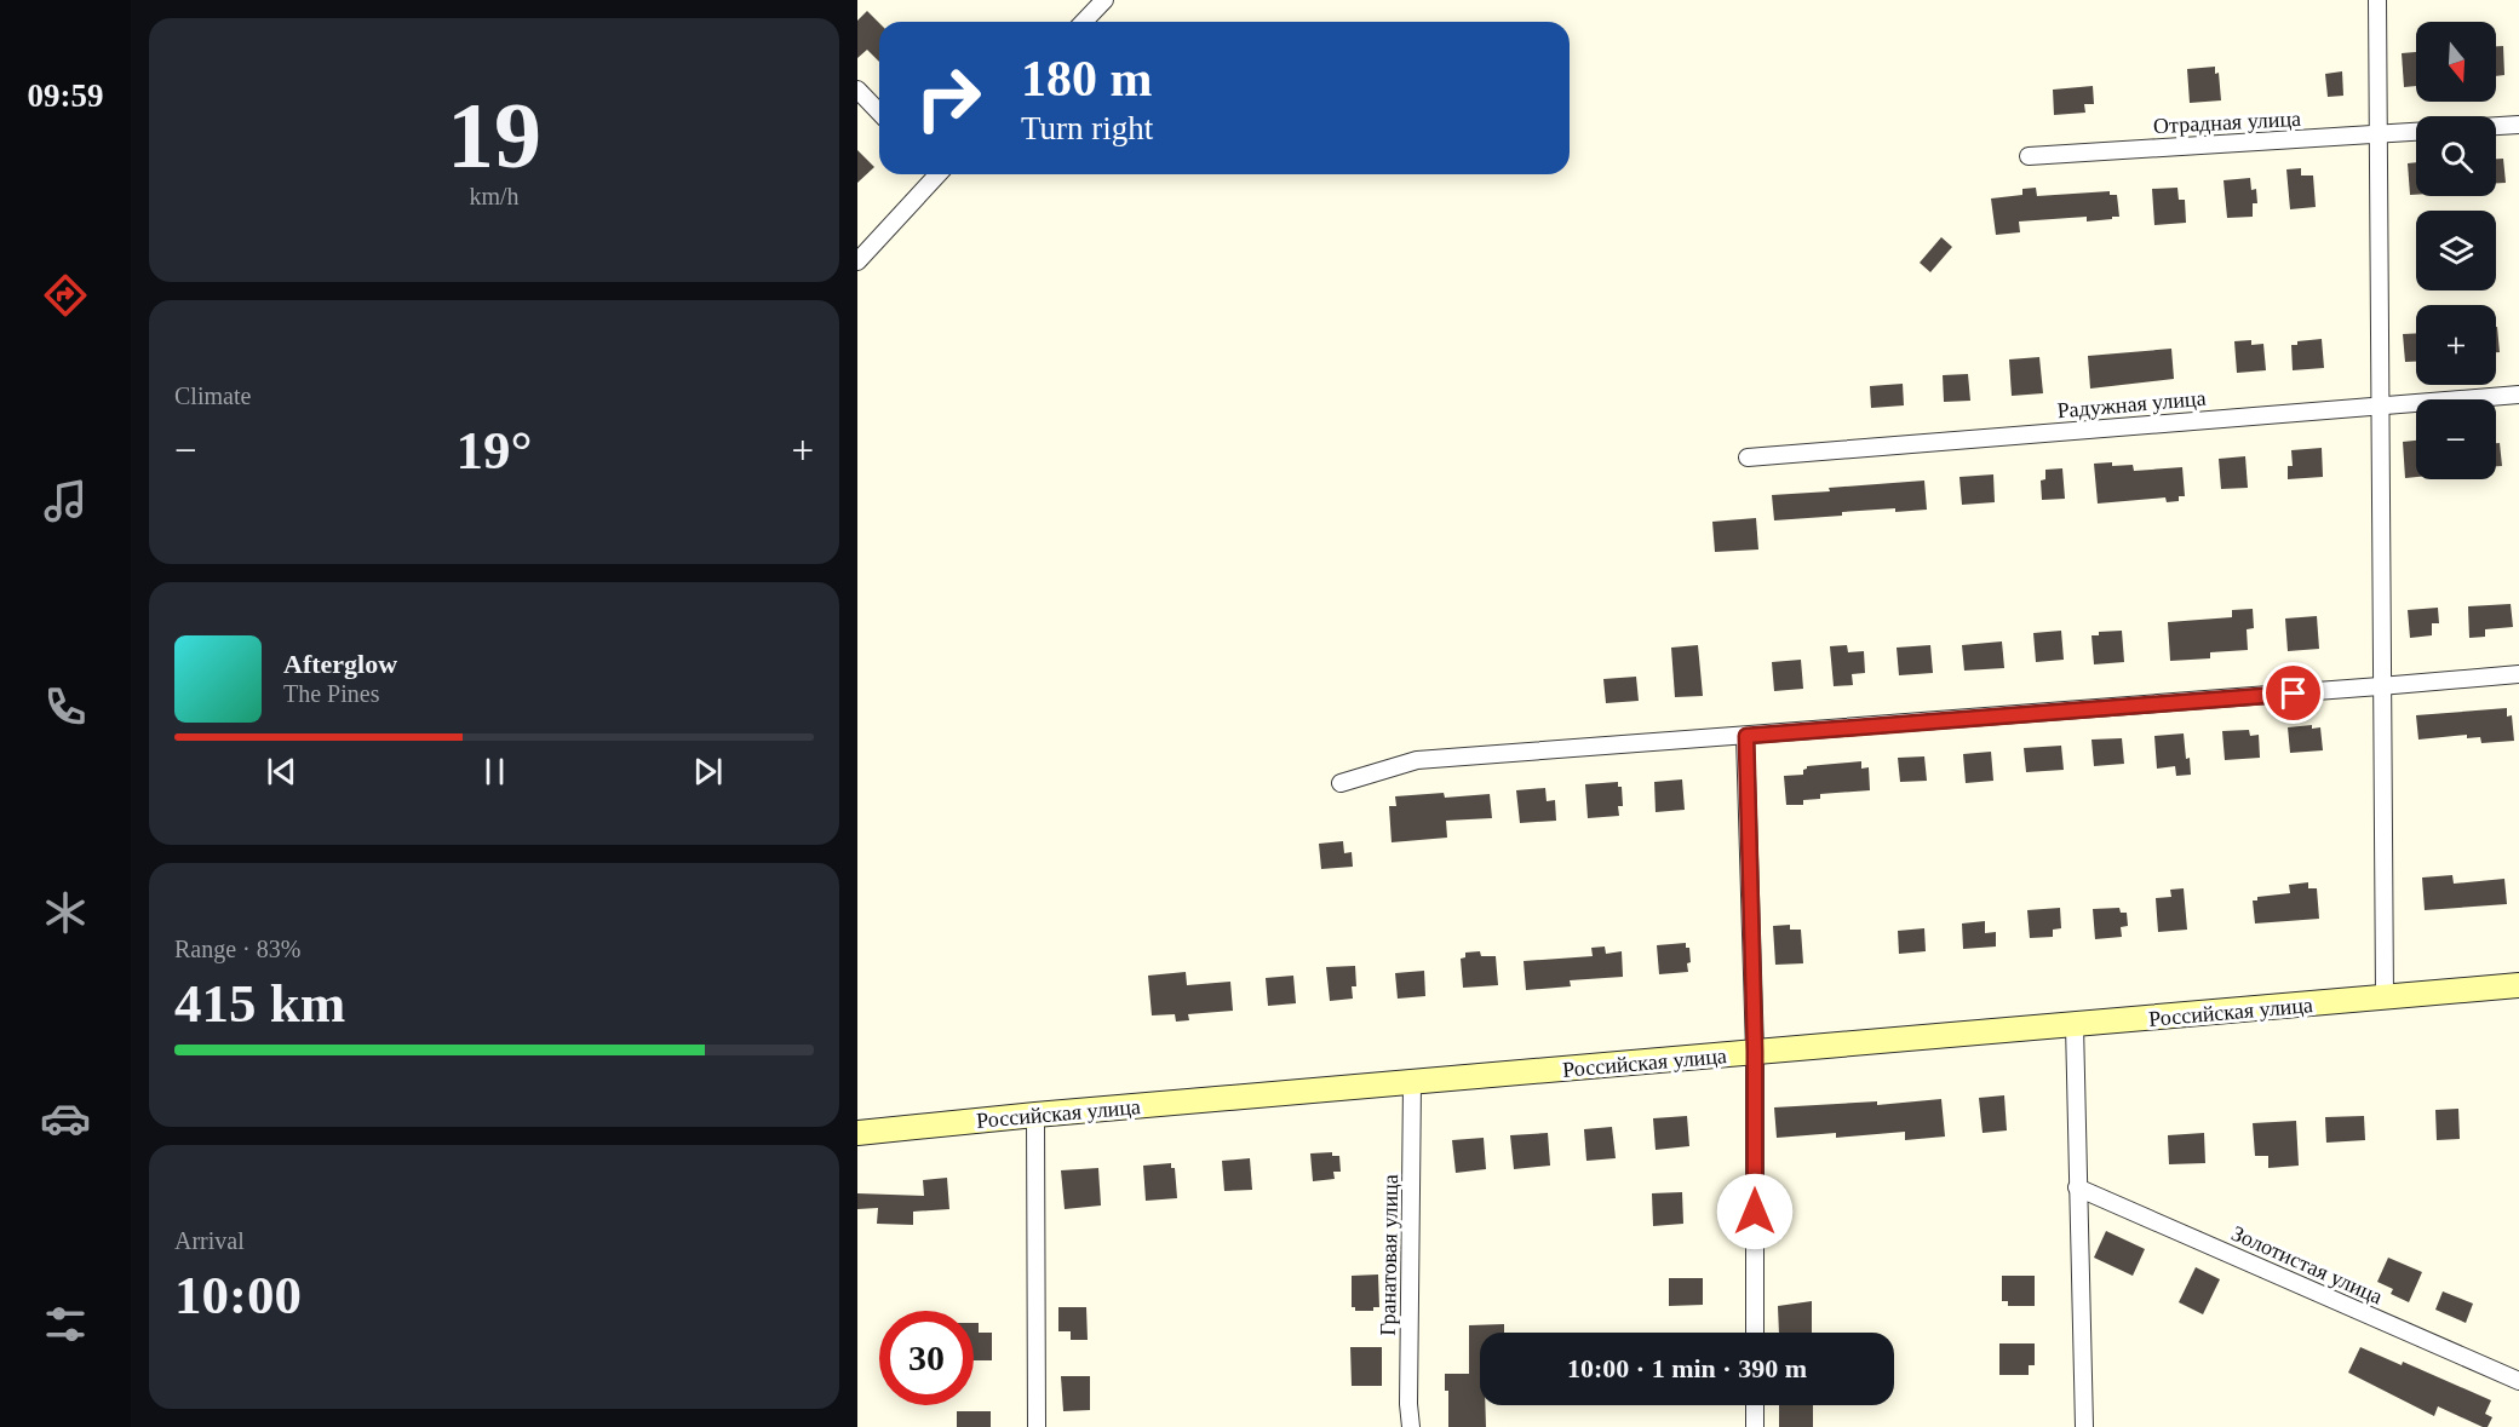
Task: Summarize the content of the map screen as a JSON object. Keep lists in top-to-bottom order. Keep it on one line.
{"streets":{"main road":["Российская улица"],"street":["Отрадная улица","Радужная улица","Гранатовая улица","Золотистая улица"]},"crossings":[["Российская улица","Гранатовая улица"]],"north":"bottom","page":{"tabs":"09:59","tile":[["19","km/h"],"Climate",["Range · 83%","415 km"],["Arrival","10:00"]],"map_buttons":["+","−"],"turn":["180 m","Turn right"],"heat":["−","19°","+"],"song":["Afterglow","The Pines"],"limit":"30","trip":"10:00 · 1 min · 390 m"}}
